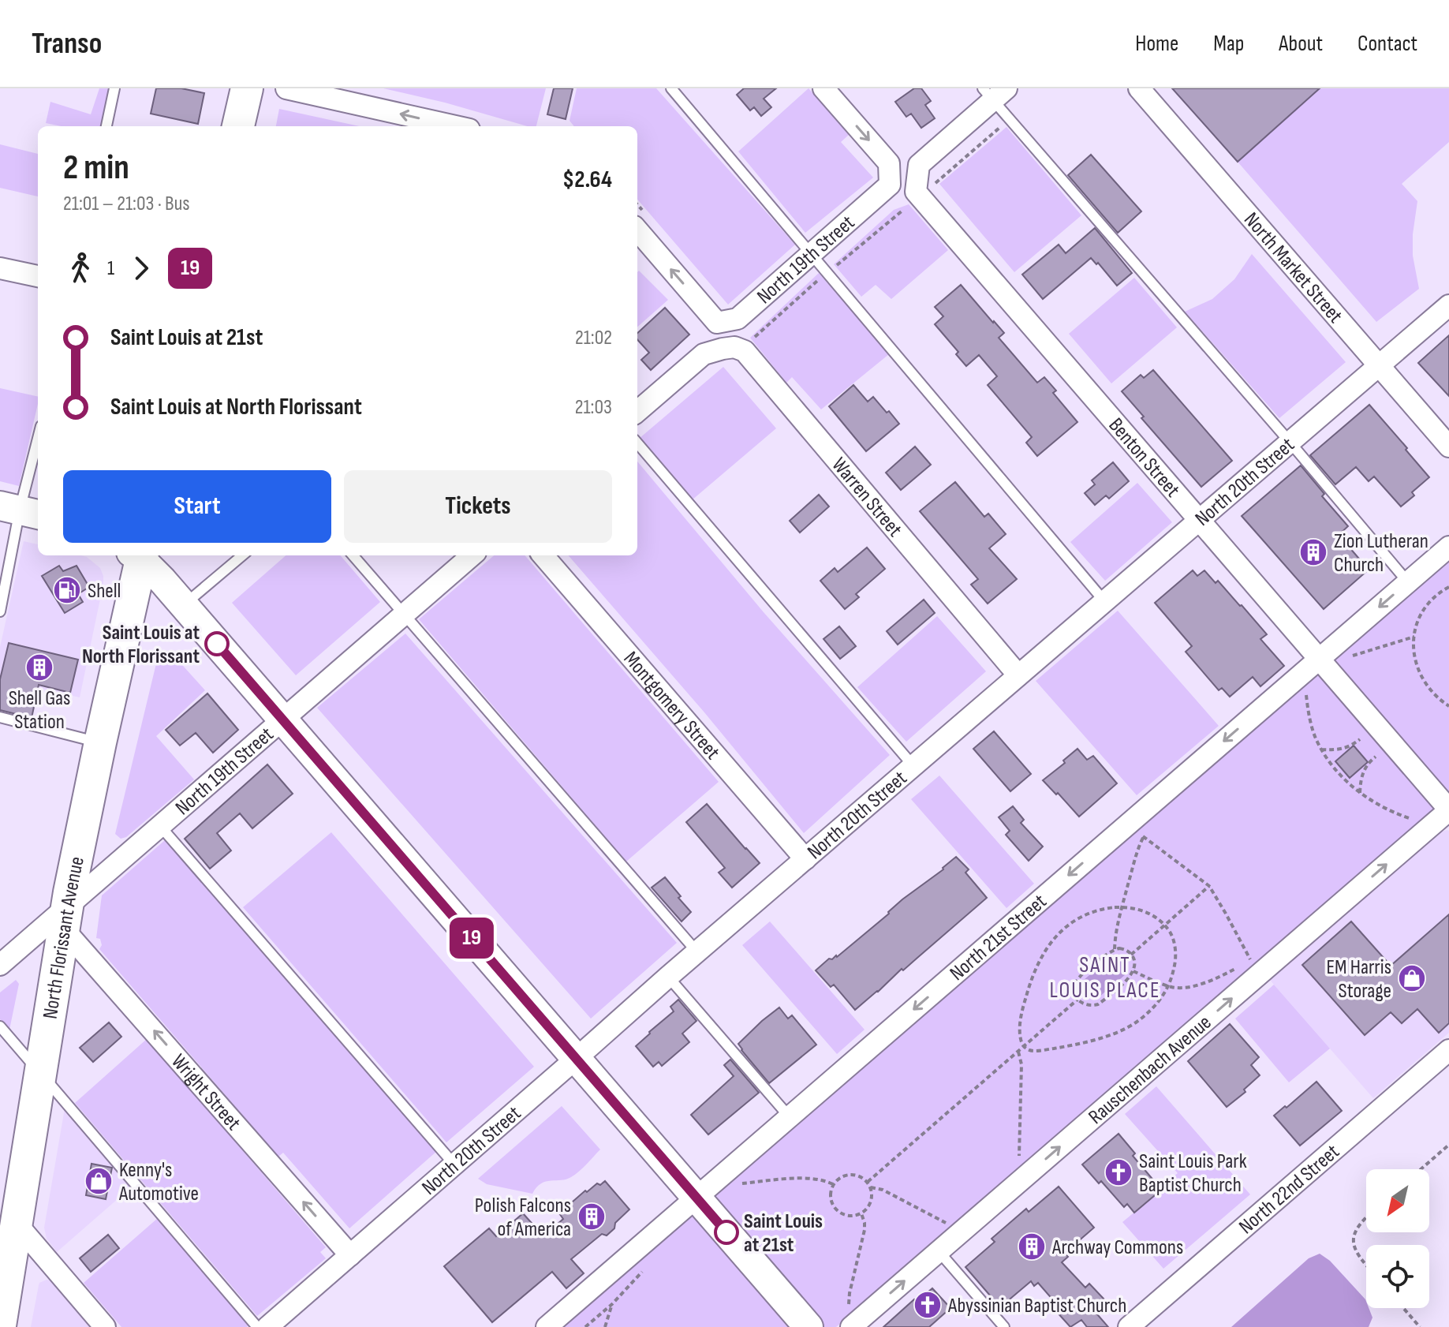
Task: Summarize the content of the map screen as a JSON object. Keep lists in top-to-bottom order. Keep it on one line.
{"streets":{"main road":["North Florissant Avenue"],"street":["North 19th Street","North Market Street","Benton Street","North 20th Street","Warren Street","Montgomery Street","North 21st Street","Rauschenbach Avenue","Wright Street","North 22nd Street"]},"crossings":[["North 19th Street","North Florissant Avenue"],["North 19th Street","Wright Street"],["North Market Street","North 20th Street"],["Benton Street","North 20th Street"],["Benton Street","North 21st Street"],["Benton Street","Rauschenbach Avenue"],["North 20th Street","Warren Street"],["North 20th Street","Montgomery Street"],["North 20th Street","Wright Street"],["North Florissant Avenue","Wright Street"]],"one_way":["North 21st Street","Rauschenbach Avenue","Wright Street"],"districts":["SAINT LOUIS PLACE"],"places":{"building":["Zion Lutheran Church","Shell Gas Station","Polish Falcons of America","Archway Commons"],"fuel station":["Shell"],"other":["Saint Louis at North Florissant","Saint Louis at 21st"],"shop":["EM Harris Storage","Kenny's Automotive"],"church":["Saint Louis Park Baptist Church","Abyssinian Baptist Church"]},"lines":["bus line 19"],"north":"bottom left","page":{"header":"Transo","nav":["Home","Map","About","Contact"],"on_map":"19","heading":["2 min","21:01 – 21:03 · Bus","$2.64"],"legs":["1","19"],"list":[{"name":"Saint Louis at 21st","value":"21:02"},{"name":"Saint Louis at North Florissant","value":"21:03"}],"buttons":["Start","Tickets"]}}
